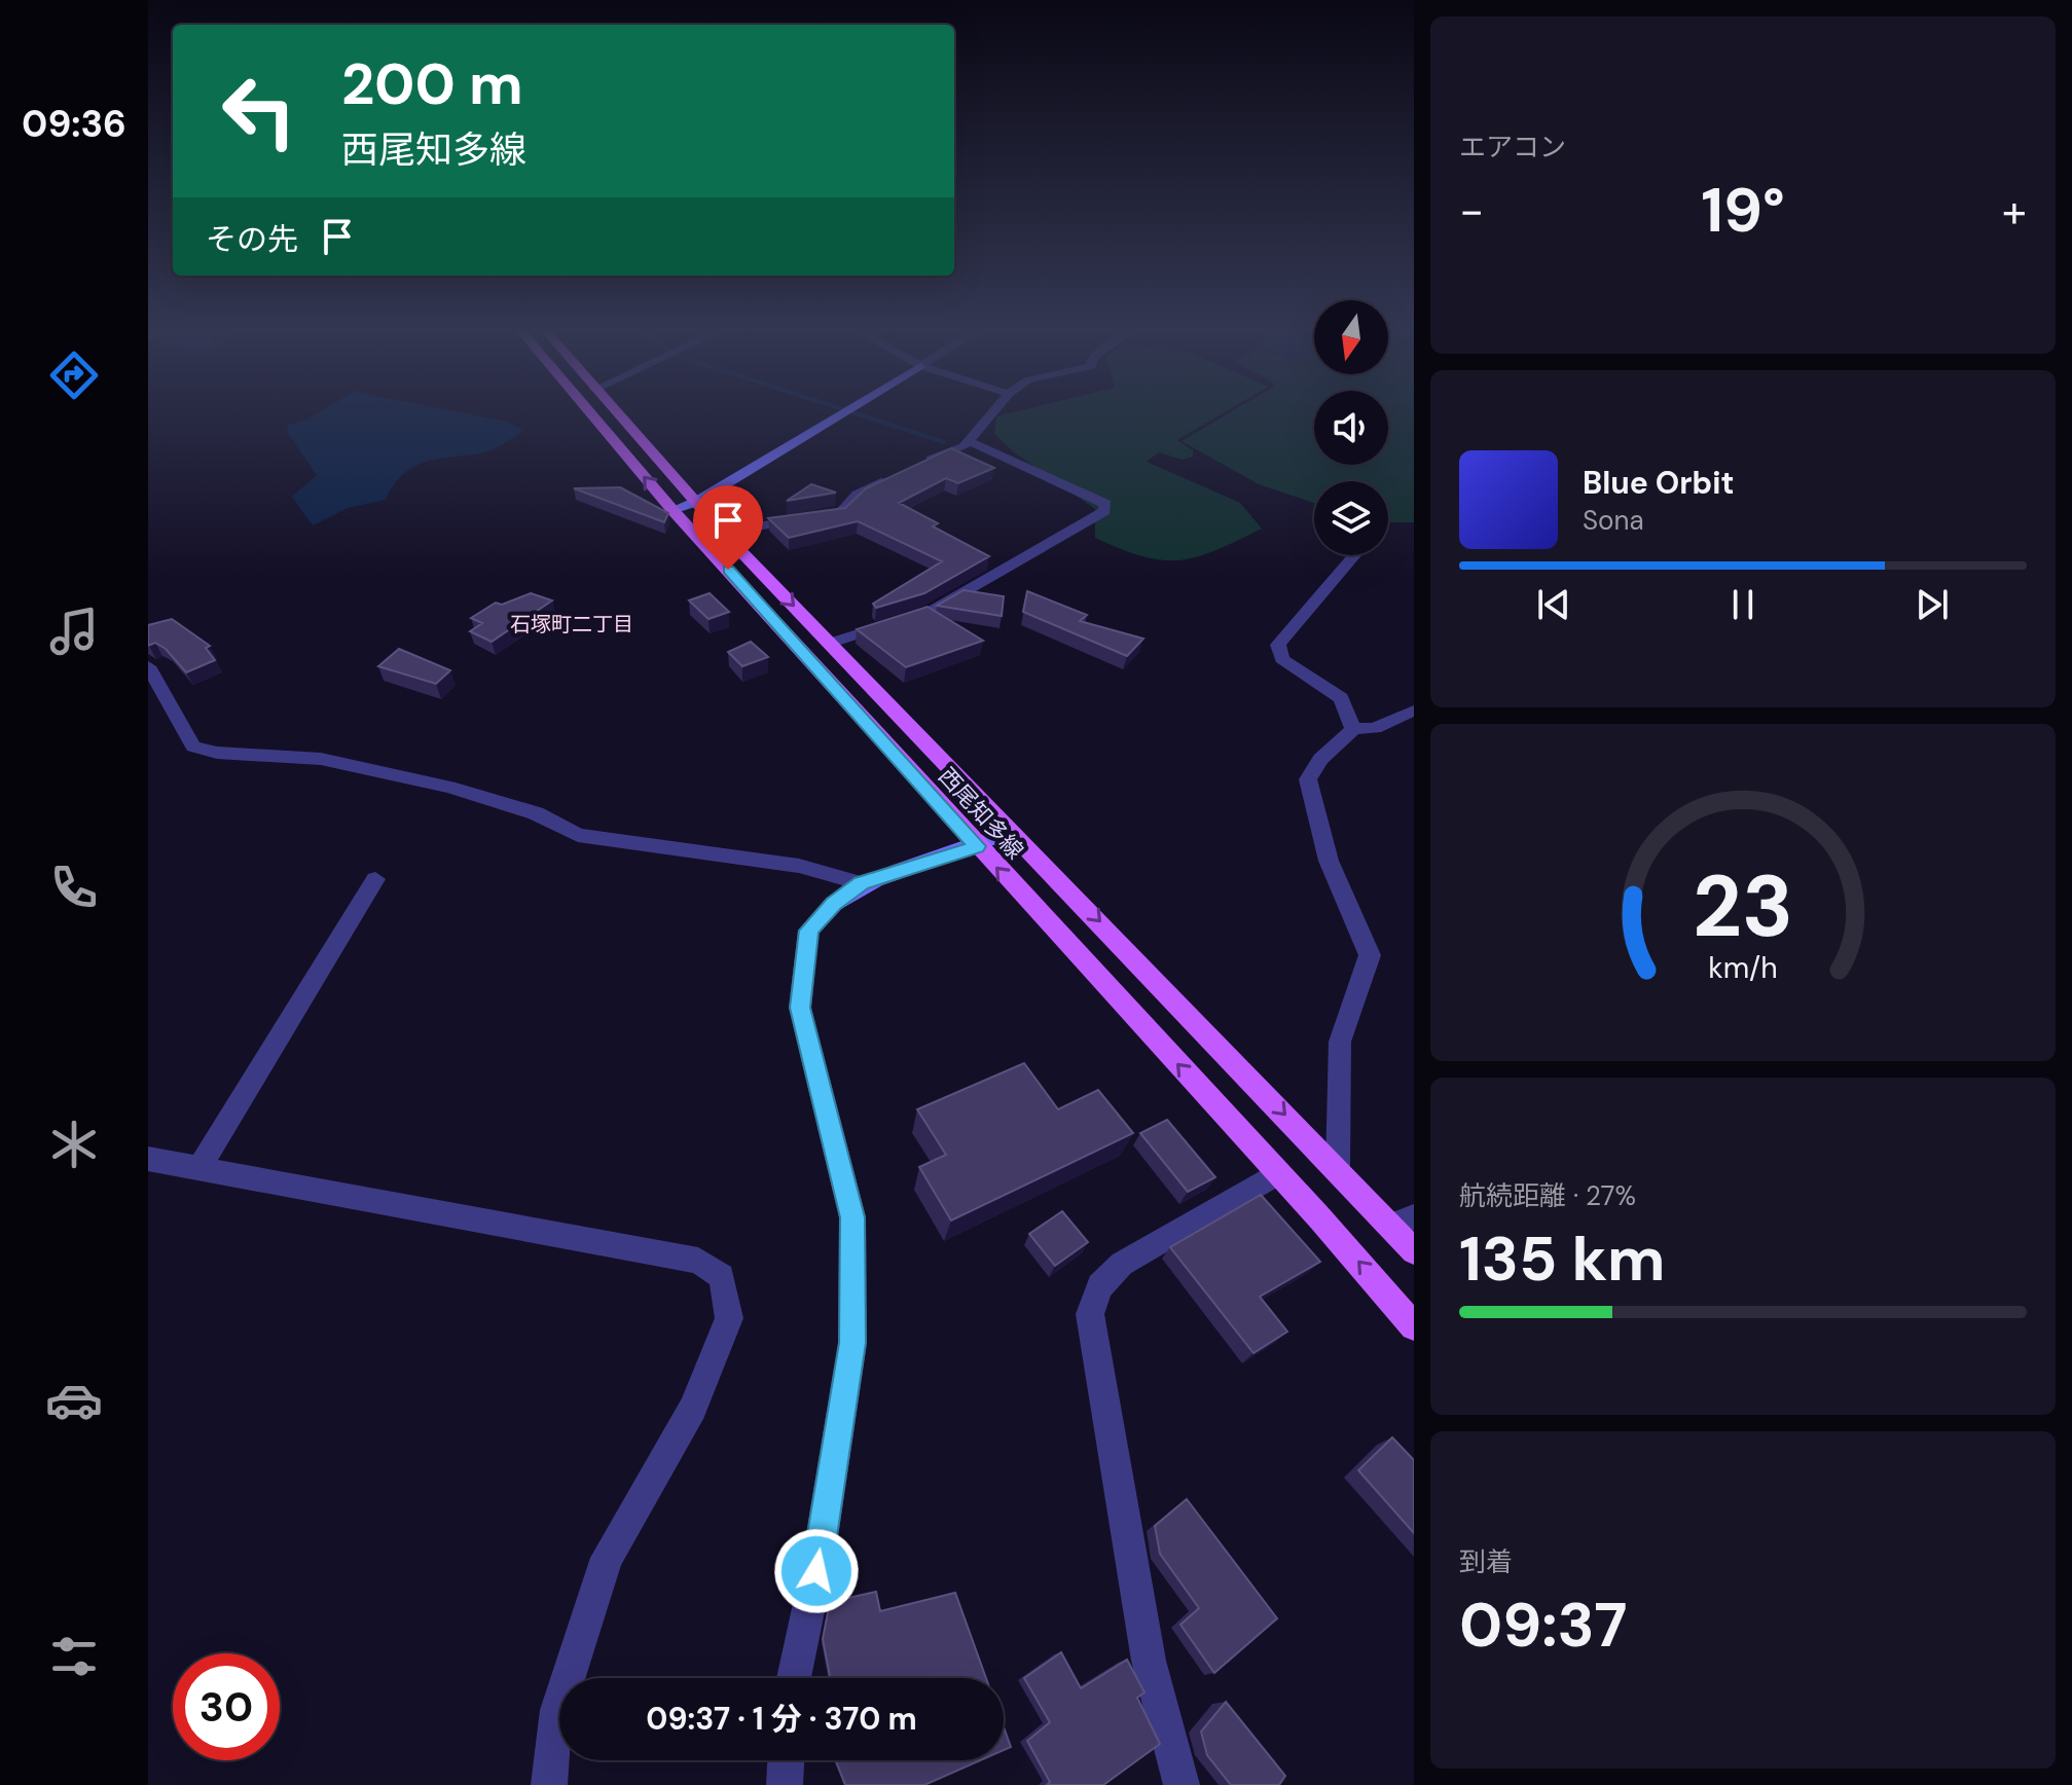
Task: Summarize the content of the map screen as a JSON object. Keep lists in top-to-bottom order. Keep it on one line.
{"streets":{"main road":["西尾知多線"]},"districts":["石塚町二丁目"],"north":"bottom","page":{"tabs":"09:36","tile":["エアコン",["航続距離 · 27%","135 km"],["到着","09:37"]],"turn":["200 m","西尾知多線"],"heat":["−","19°","+"],"then":"その先","song":["Blue Orbit","Sona"],"limit":"30","trip":"09:37 · 1 分 · 370 m","gauge":["23","km/h"]}}
